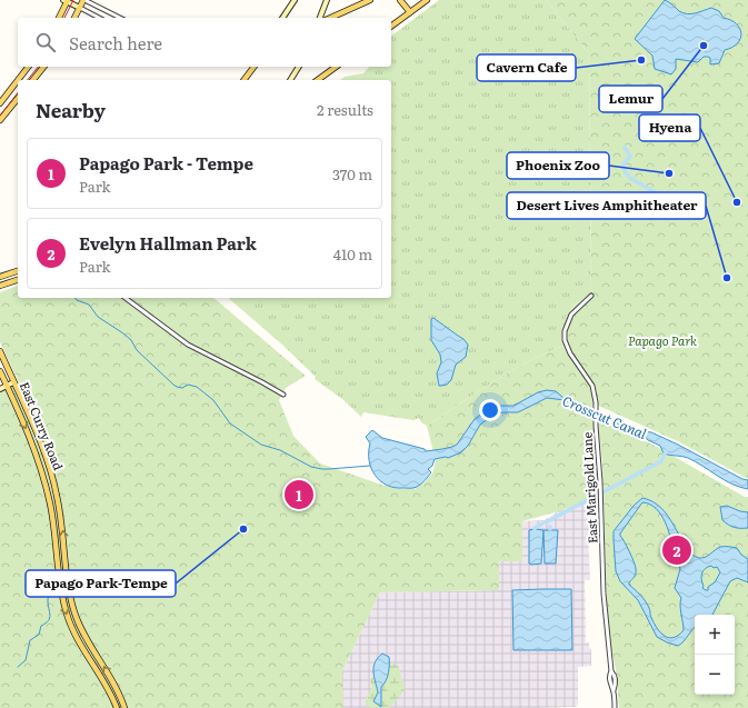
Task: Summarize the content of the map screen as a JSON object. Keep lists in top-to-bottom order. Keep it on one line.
{"streets":{"main road":["East Curry Road"],"street":["East Marigold Lane"]},"water":["Crosscut Canal"],"parks":["Papago Park"],"places":["Lemur","Cavern Cafe","Phoenix Zoo","Hyena","Desert Lives Amphitheater","Papago Park-Tempe"],"page":{"search":"Search here","heading":["Nearby","2 results"],"list":[{"mark":"1","name":"Papago Park - Tempe","note":"Park","value":"370 m"},{"mark":"2","name":"Evelyn Hallman Park","note":"Park","value":"410 m"}],"pins":["1","2"],"map_buttons":["+","−"]}}
